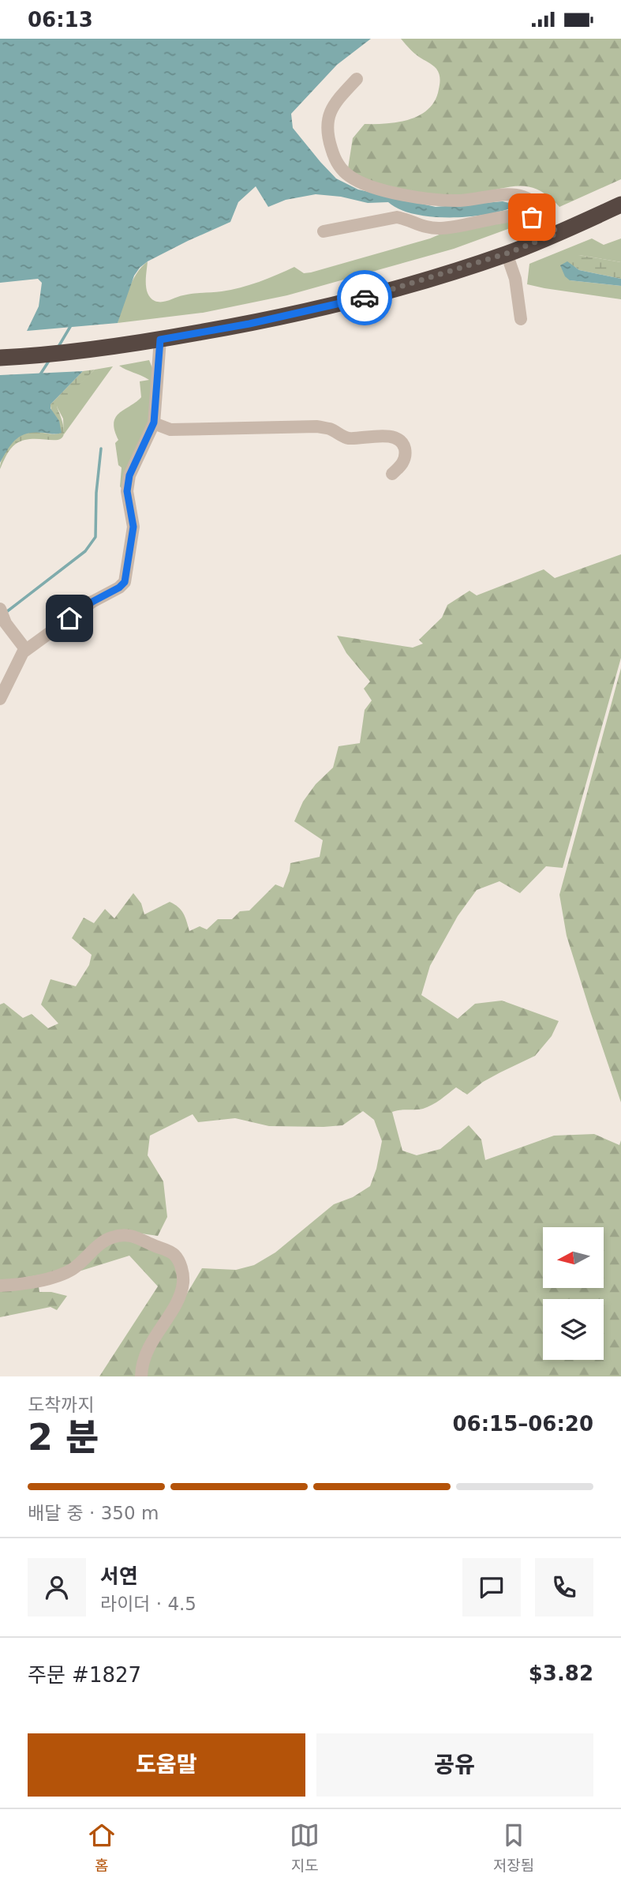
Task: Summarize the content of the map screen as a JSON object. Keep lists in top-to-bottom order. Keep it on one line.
{"north":"left","page":{"status":"06:13","heading":["2 분","도착까지","06:15–06:20"],"panel":["서연","라이더 · 4.5","주문 #1827","$3.82"],"bar":"배달 중 · 350 m","buttons":["도움말","공유"],"tabs":["홈","지도","저장됨"]}}
